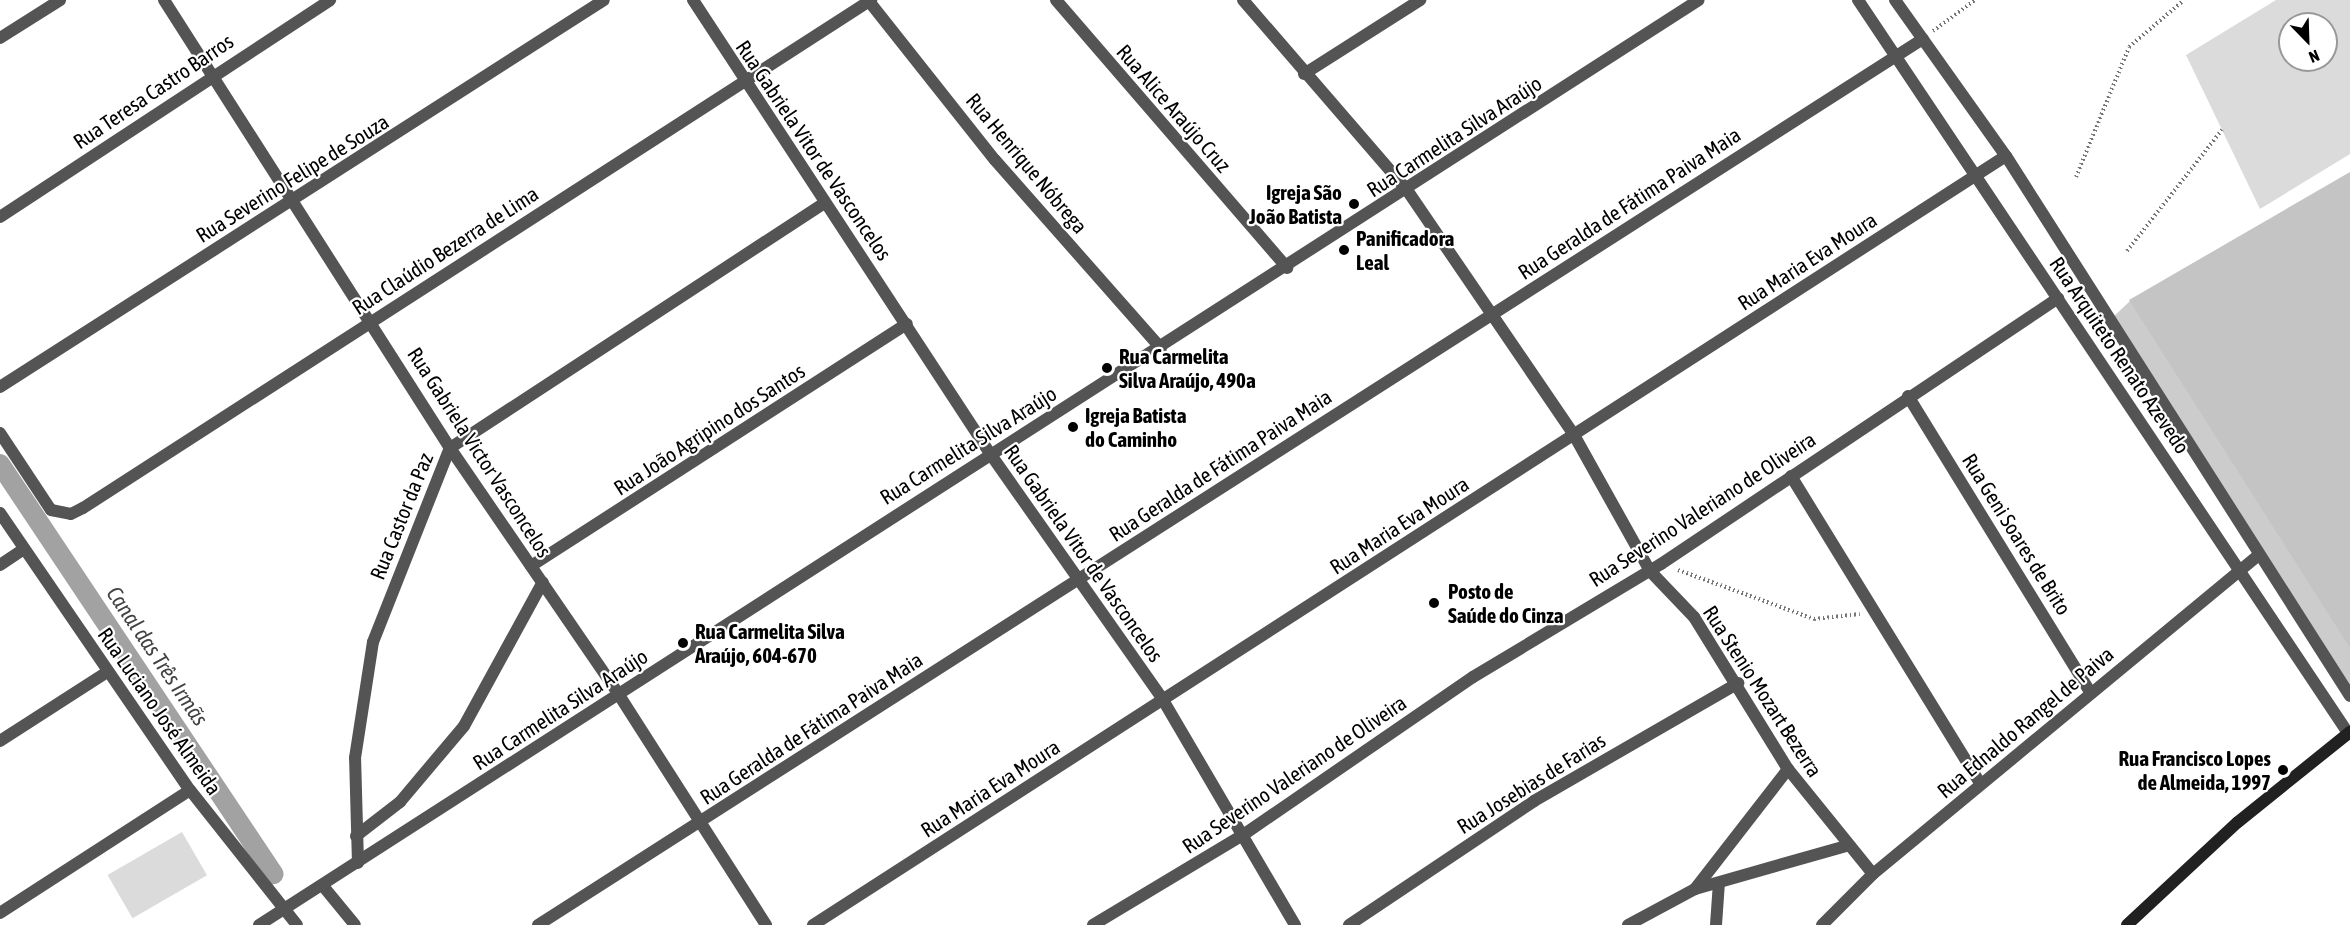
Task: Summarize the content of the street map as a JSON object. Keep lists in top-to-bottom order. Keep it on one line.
{"streets":{"street":["Rua Teresa Castro Barros","Rua Alice Araújo Cruz","Rua Carmelita Silva Araújo","Rua Gabriela Vitor de Vasconcelos","Rua Henrique Nóbrega","Rua Severino Felipe de Souza","Rua Geralda de Fátima Paiva Maia","Rua Claúdio Bezerra de Lima","Rua Maria Eva Moura","Rua Arquiteto Renato Azevedo","Rua João Agripino dos Santos","Rua Gabriela Victor Vasconcelos","Rua Severino Valeriano de Oliveira","Rua Castor da Paz","Rua Geni Soares de Brito","Rua Stenio Mozart Bezerra","Rua Luciano José Almeida","Rua Ednaldo Rangel de Paiva","Rua Josebias de Farias"]},"crossings":[["Rua Teresa Castro Barros","Rua Gabriela Victor Vasconcelos"],["Rua Alice Araújo Cruz","Rua Carmelita Silva Araújo"],["Rua Carmelita Silva Araújo","Rua Gabriela Vitor de Vasconcelos"],["Rua Carmelita Silva Araújo","Rua Henrique Nóbrega"],["Rua Carmelita Silva Araújo","Rua Gabriela Victor Vasconcelos"],["Rua Carmelita Silva Araújo","Rua Castor da Paz"],["Rua Carmelita Silva Araújo","Rua Stenio Mozart Bezerra"],["Rua Carmelita Silva Araújo","Rua Luciano José Almeida"],["Rua Gabriela Vitor de Vasconcelos","Rua Geralda de Fátima Paiva Maia"],["Rua Gabriela Vitor de Vasconcelos","Rua Claúdio Bezerra de Lima"],["Rua Gabriela Vitor de Vasconcelos","Rua Maria Eva Moura"],["Rua Gabriela Vitor de Vasconcelos","Rua João Agripino dos Santos"],["Rua Gabriela Vitor de Vasconcelos","Rua Severino Valeriano de Oliveira"],["Rua Gabriela Vitor de Vasconcelos","Rua Castor da Paz"],["Rua Henrique Nóbrega","Rua Claúdio Bezerra de Lima"],["Rua Severino Felipe de Souza","Rua Gabriela Victor Vasconcelos"],["Rua Geralda de Fátima Paiva Maia","Rua Arquiteto Renato Azevedo"],["Rua Geralda de Fátima Paiva Maia","Rua Gabriela Victor Vasconcelos"],["Rua Geralda de Fátima Paiva Maia","Rua Stenio Mozart Bezerra"],["Rua Claúdio Bezerra de Lima","Rua Gabriela Victor Vasconcelos"],["Rua Maria Eva Moura","Rua Arquiteto Renato Azevedo"],["Rua Maria Eva Moura","Rua Stenio Mozart Bezerra"],["Rua Arquiteto Renato Azevedo","Rua Severino Valeriano de Oliveira"],["Rua Arquiteto Renato Azevedo","Rua Ednaldo Rangel de Paiva"],["Rua João Agripino dos Santos","Rua Gabriela Victor Vasconcelos"],["Rua Gabriela Victor Vasconcelos","Rua Castor da Paz"],["Rua Severino Valeriano de Oliveira","Rua Geni Soares de Brito"],["Rua Severino Valeriano de Oliveira","Rua Stenio Mozart Bezerra"],["Rua Geni Soares de Brito","Rua Ednaldo Rangel de Paiva"],["Rua Stenio Mozart Bezerra","Rua Ednaldo Rangel de Paiva"],["Rua Stenio Mozart Bezerra","Rua Josebias de Farias"]],"water":["Canal das Três Irmãs"],"places":["Igreja São João Batista","Panificadora Leal","Rua Carmelita Silva Araújo, 490a","Igreja Batista do Caminho","Posto de Saúde do Cinza","Rua Carmelita Silva Araújo, 604-670","Rua Francisco Lopes de Almeida, 1997"],"north":"bottom right"}
